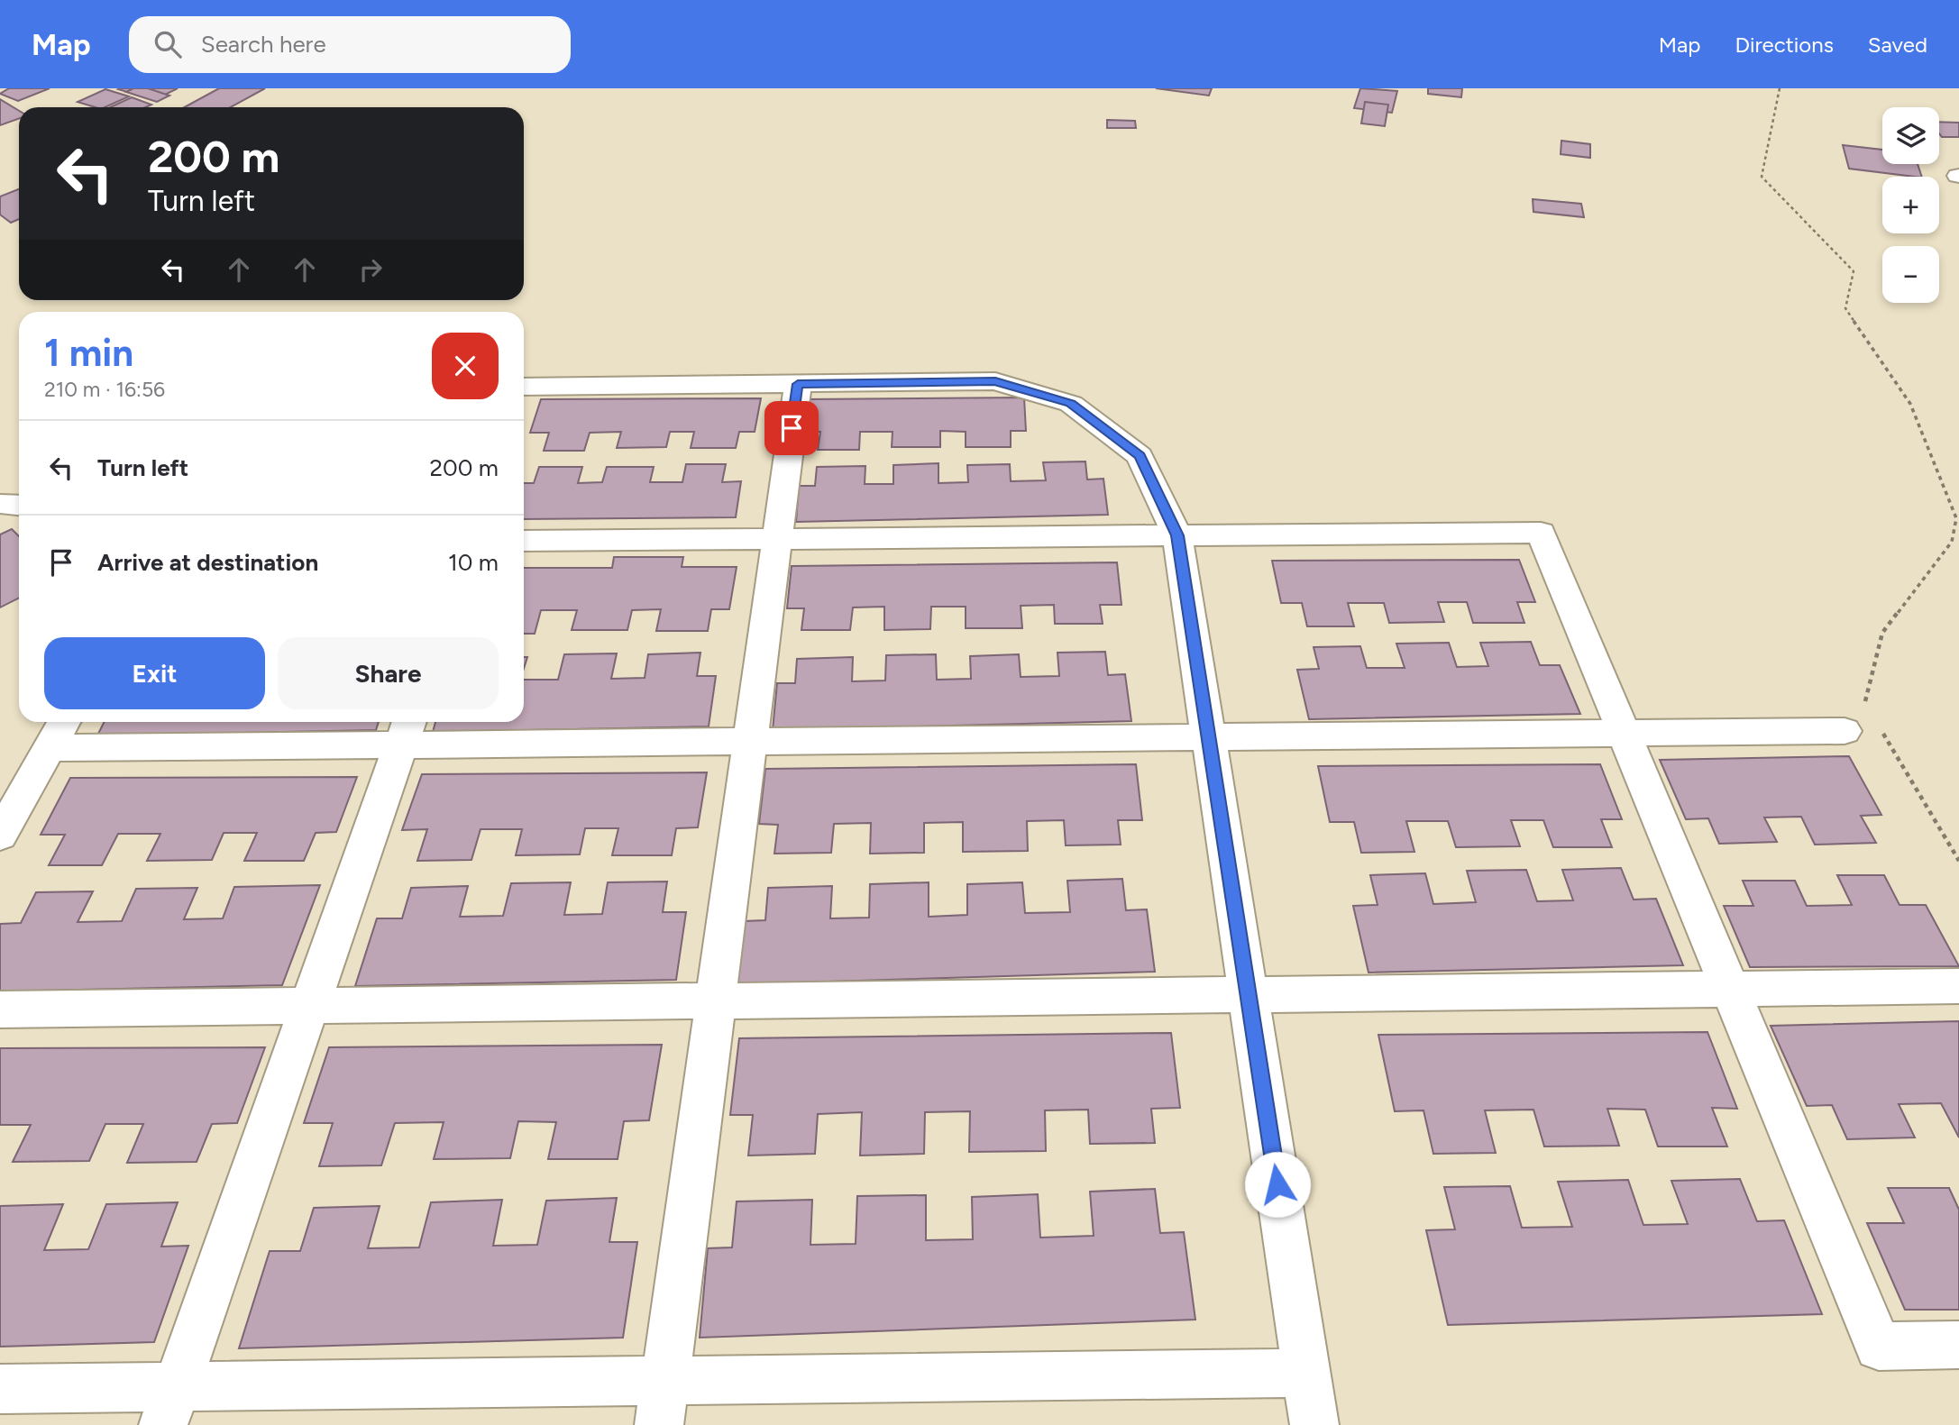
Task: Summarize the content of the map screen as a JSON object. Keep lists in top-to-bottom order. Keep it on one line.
{"page":{"header":"Map","search":"Search here","nav":["Map","Directions","Saved"],"map_buttons":["+","−"],"turn":["200 m","Turn left"],"heading":["1 min","210 m · 16:56"],"list":[{"name":"Turn left","value":"200 m"},{"name":"Arrive at destination","value":"10 m"}],"buttons":["Exit","Share"]}}
